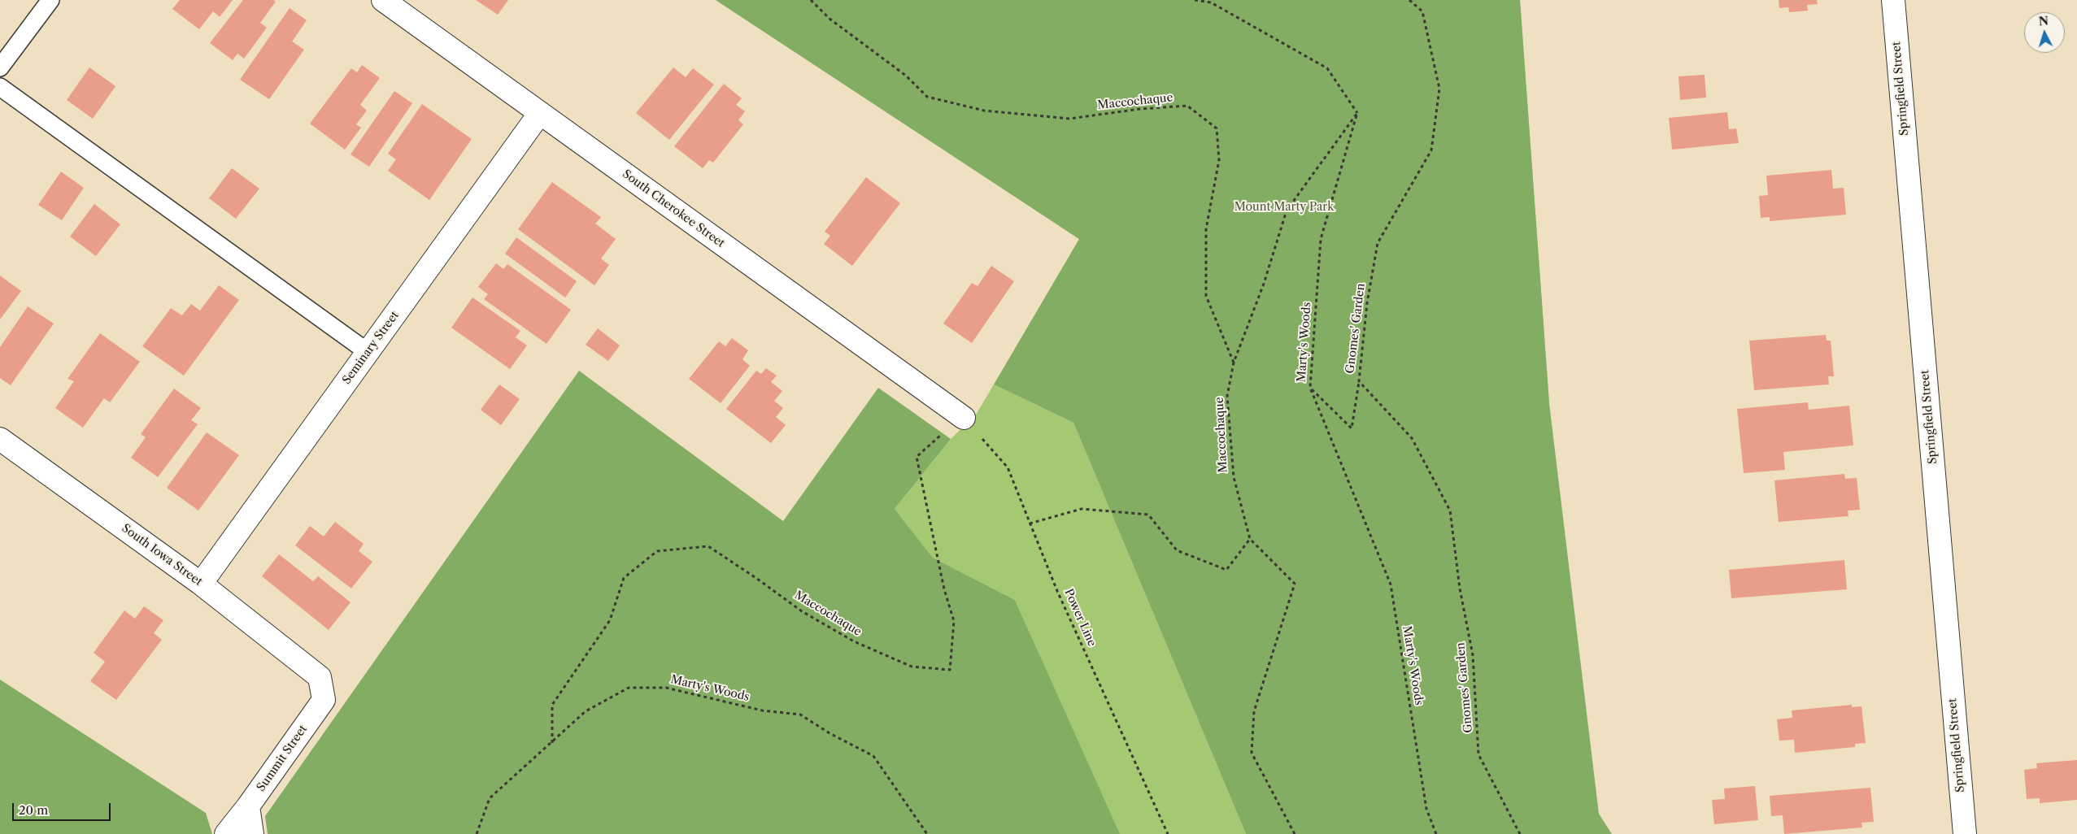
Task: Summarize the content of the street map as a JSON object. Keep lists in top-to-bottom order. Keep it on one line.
{"streets":{"street":["Springfield Street","South Cherokee Street","Seminary Street","South Iowa Street","Summit Street"],"path":["Maccochaque","Gnomes' Garden","Marty's Woods","Power Line"]},"crossings":[["Maccochaque","South Cherokee Street"],["Maccochaque","Marty's Woods"],["Maccochaque","Power Line"],["South Cherokee Street","Seminary Street"],["South Cherokee Street","Power Line"],["Seminary Street","South Iowa Street"],["South Iowa Street","Summit Street"]],"parks":["Mount Marty Park"],"scale_bar":"20 m","north":"top"}
